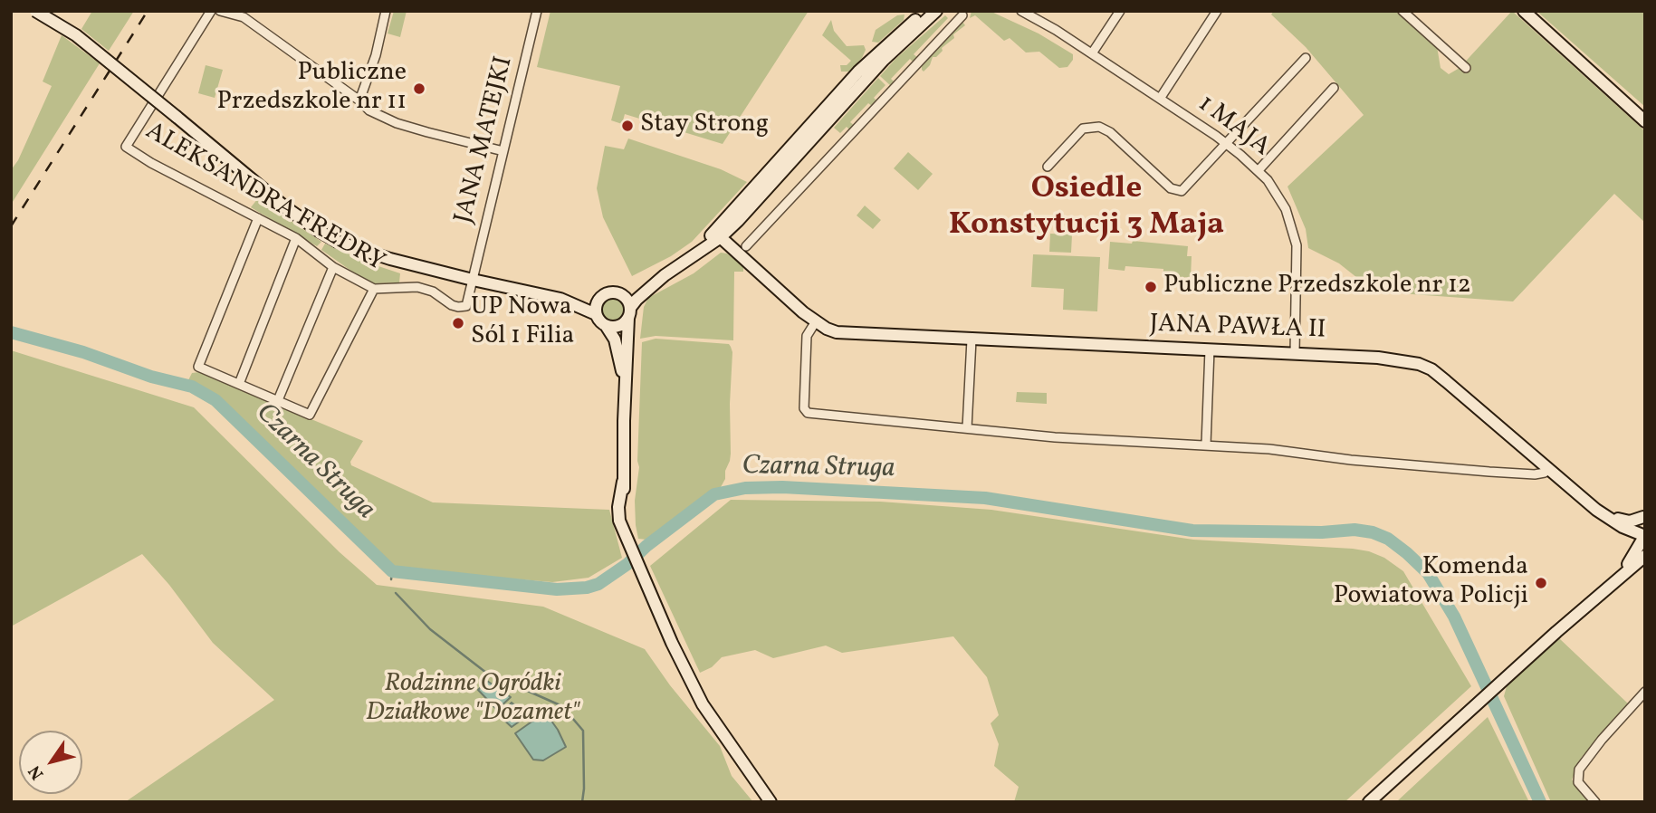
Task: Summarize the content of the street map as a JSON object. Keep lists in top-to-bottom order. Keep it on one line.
{"streets":{"street":["1 MAJA","JANA MATEJKI","ALEKSANDRA FREDRY","JANA PAWŁA II"]},"crossings":[["1 MAJA","JANA PAWŁA II"],["JANA MATEJKI","ALEKSANDRA FREDRY"]],"districts":["Osiedle Konstytucji 3 Maja"],"water":["Czarna Struga"],"parks":["Rodzinne Ogródki Działkowe \"Dozamet\""],"places":["Publiczne Przedszkole nr 11","Stay Strong","Publiczne Przedszkole nr 12","UP Nowa Sól 1 Filia","Komenda Powiatowa Policji"],"north":"bottom left"}
